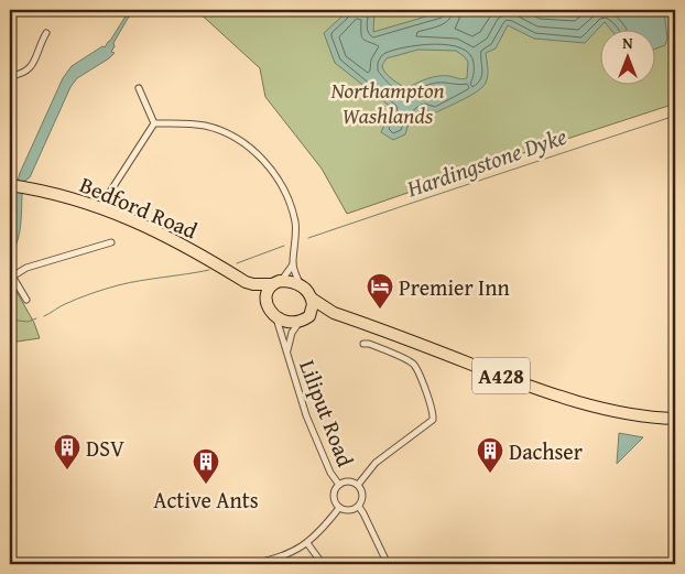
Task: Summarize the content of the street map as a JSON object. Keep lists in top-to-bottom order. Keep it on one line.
{"streets":{"highway":["Bedford Road","A428"],"street":["Liliput Road"]},"crossings":[["Bedford Road","A428"],["Bedford Road","Liliput Road"],["A428","Liliput Road"]],"water":["Hardingstone Dyke"],"parks":["Northampton Washlands"],"places":{"hotel":["Premier Inn"],"building":["DSV","Dachser","Active Ants"]},"north":"top"}
